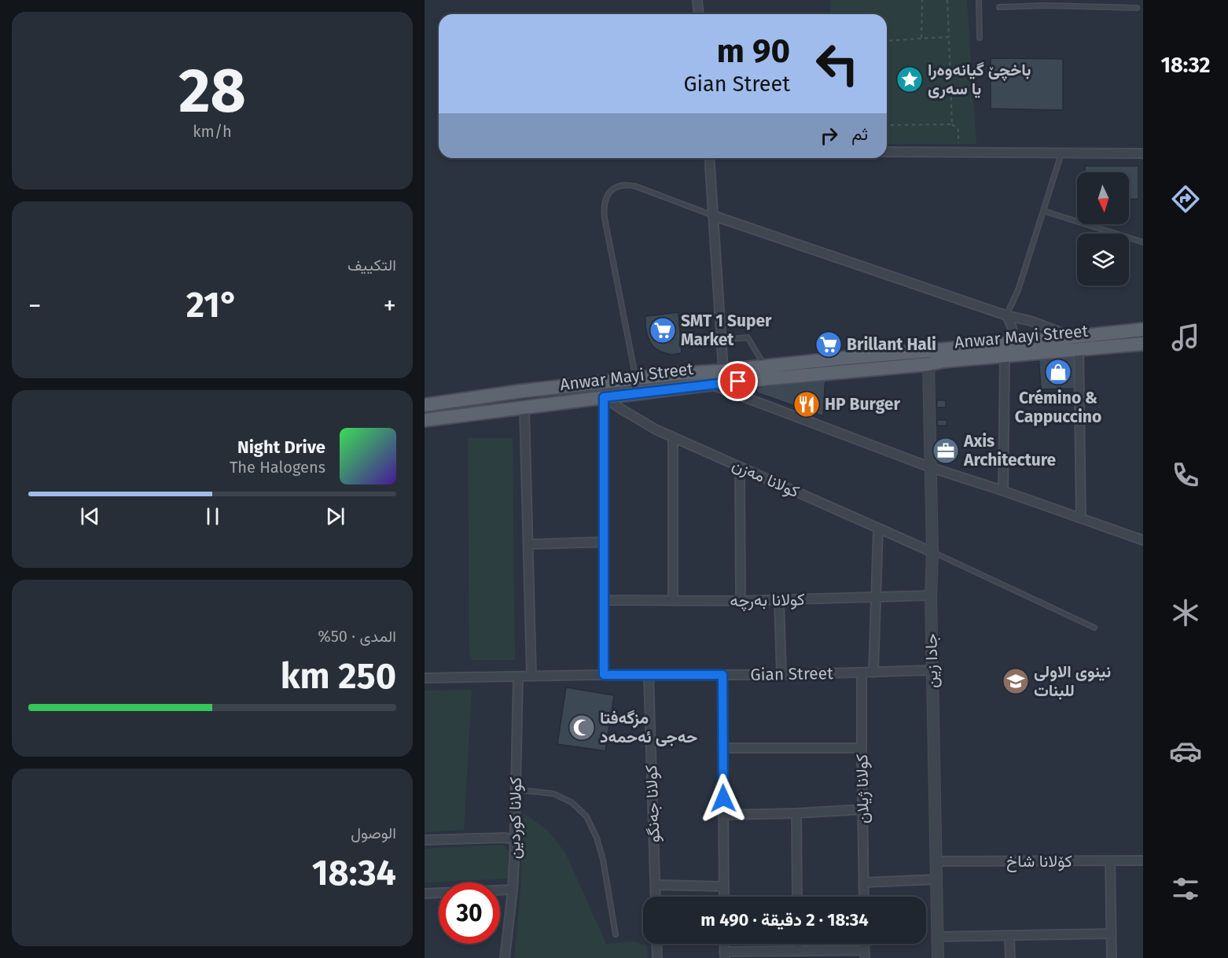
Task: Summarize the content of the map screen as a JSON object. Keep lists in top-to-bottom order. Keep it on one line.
{"streets":{"main road":["Anwar Mayi Street"],"street":["کولانا مەزن","کولانا بەرچە","جادا زین","Gian Street","کولانا ژیلان","کولانا جەنگو","کولانا کوردین","کۆلانا شاخ"]},"crossings":[["Anwar Mayi Street","کولانا مەزن"],["Anwar Mayi Street","جادا زین"],["کولانا مەزن","جادا زین"],["کولانا بەرچە","جادا زین"],["جادا زین","Gian Street"],["جادا زین","کۆلانا شاخ"],["Gian Street","کولانا ژیلان"],["Gian Street","کولانا جەنگو"],["Gian Street","کولانا کوردین"]],"places":{"place":["باخچێ گیانەوەرا یا سەری"],"supermarket":["SMT 1 Super Market","Brillant Hali"],"shop":["Crémino & Cappuccino"],"restaurant":["HP Burger"],"office":["Axis Architecture"],"school or university":["نينوى الاولى للبنات"],"mosque":["مزگەفتا حەجی ئەحمەد"]},"north":"bottom","page":{"tabs":"18:32","tile":[["28","km/h"],"التكييف",["المدى · 50%","250 km"],["الوصول","18:34"]],"turn":["90 m","Gian Street"],"then":"ثم","heat":["−","21°","+"],"song":["Night Drive","The Halogens"],"limit":"30","trip":"18:34 · 2 دقيقة · 490 m"}}
